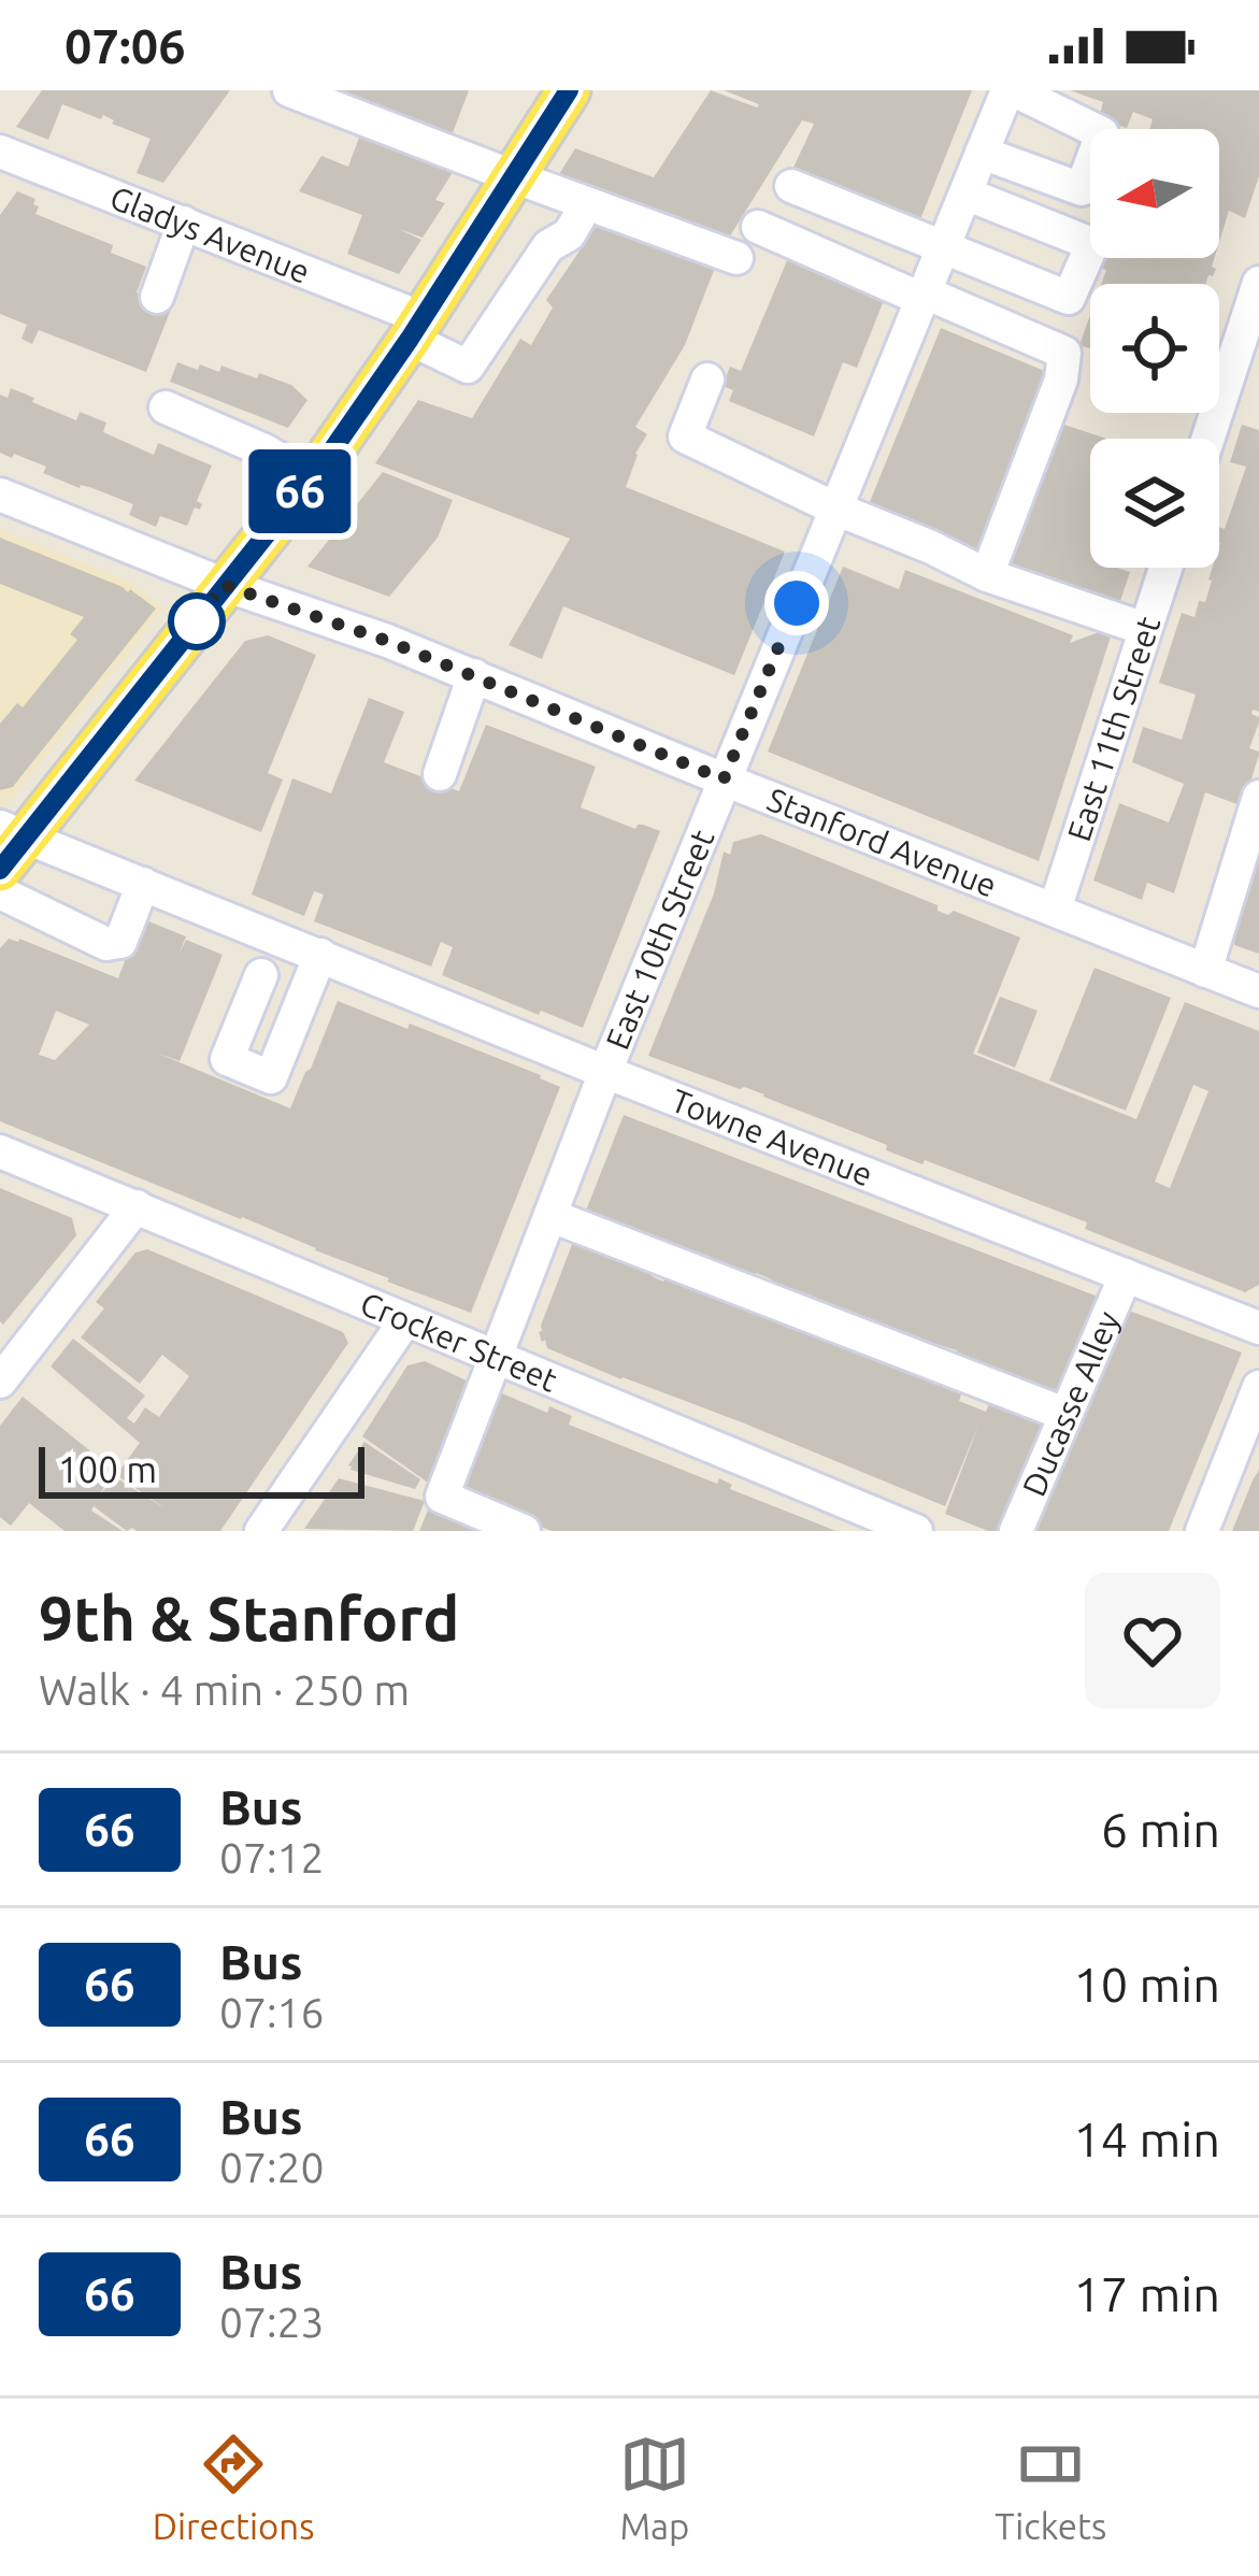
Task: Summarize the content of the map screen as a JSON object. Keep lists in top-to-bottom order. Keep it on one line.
{"streets":{"street":["Gladys Avenue","East 11th Street","Stanford Avenue","East 10th Street","Towne Avenue","Crocker Street","Ducasse Alley"]},"crossings":[["East 11th Street","Stanford Avenue"],["Stanford Avenue","East 10th Street"],["East 10th Street","Towne Avenue"],["East 10th Street","Crocker Street"],["Towne Avenue","Ducasse Alley"]],"lines":["bus line 66"],"scale_bar":"100 m","north":"left","page":{"status":"07:06","on_map":"66","scale":"100 m","heading":["9th & Stanford","Walk · 4 min · 250 m"],"list":[{"mark":"66","name":"Bus","note":"07:12","value":"6 min"},{"mark":"66","name":"Bus","note":"07:16","value":"10 min"},{"mark":"66","name":"Bus","note":"07:20","value":"14 min"},{"mark":"66","name":"Bus","note":"07:23","value":"17 min"}],"tabs":["Directions","Map","Tickets"]}}
